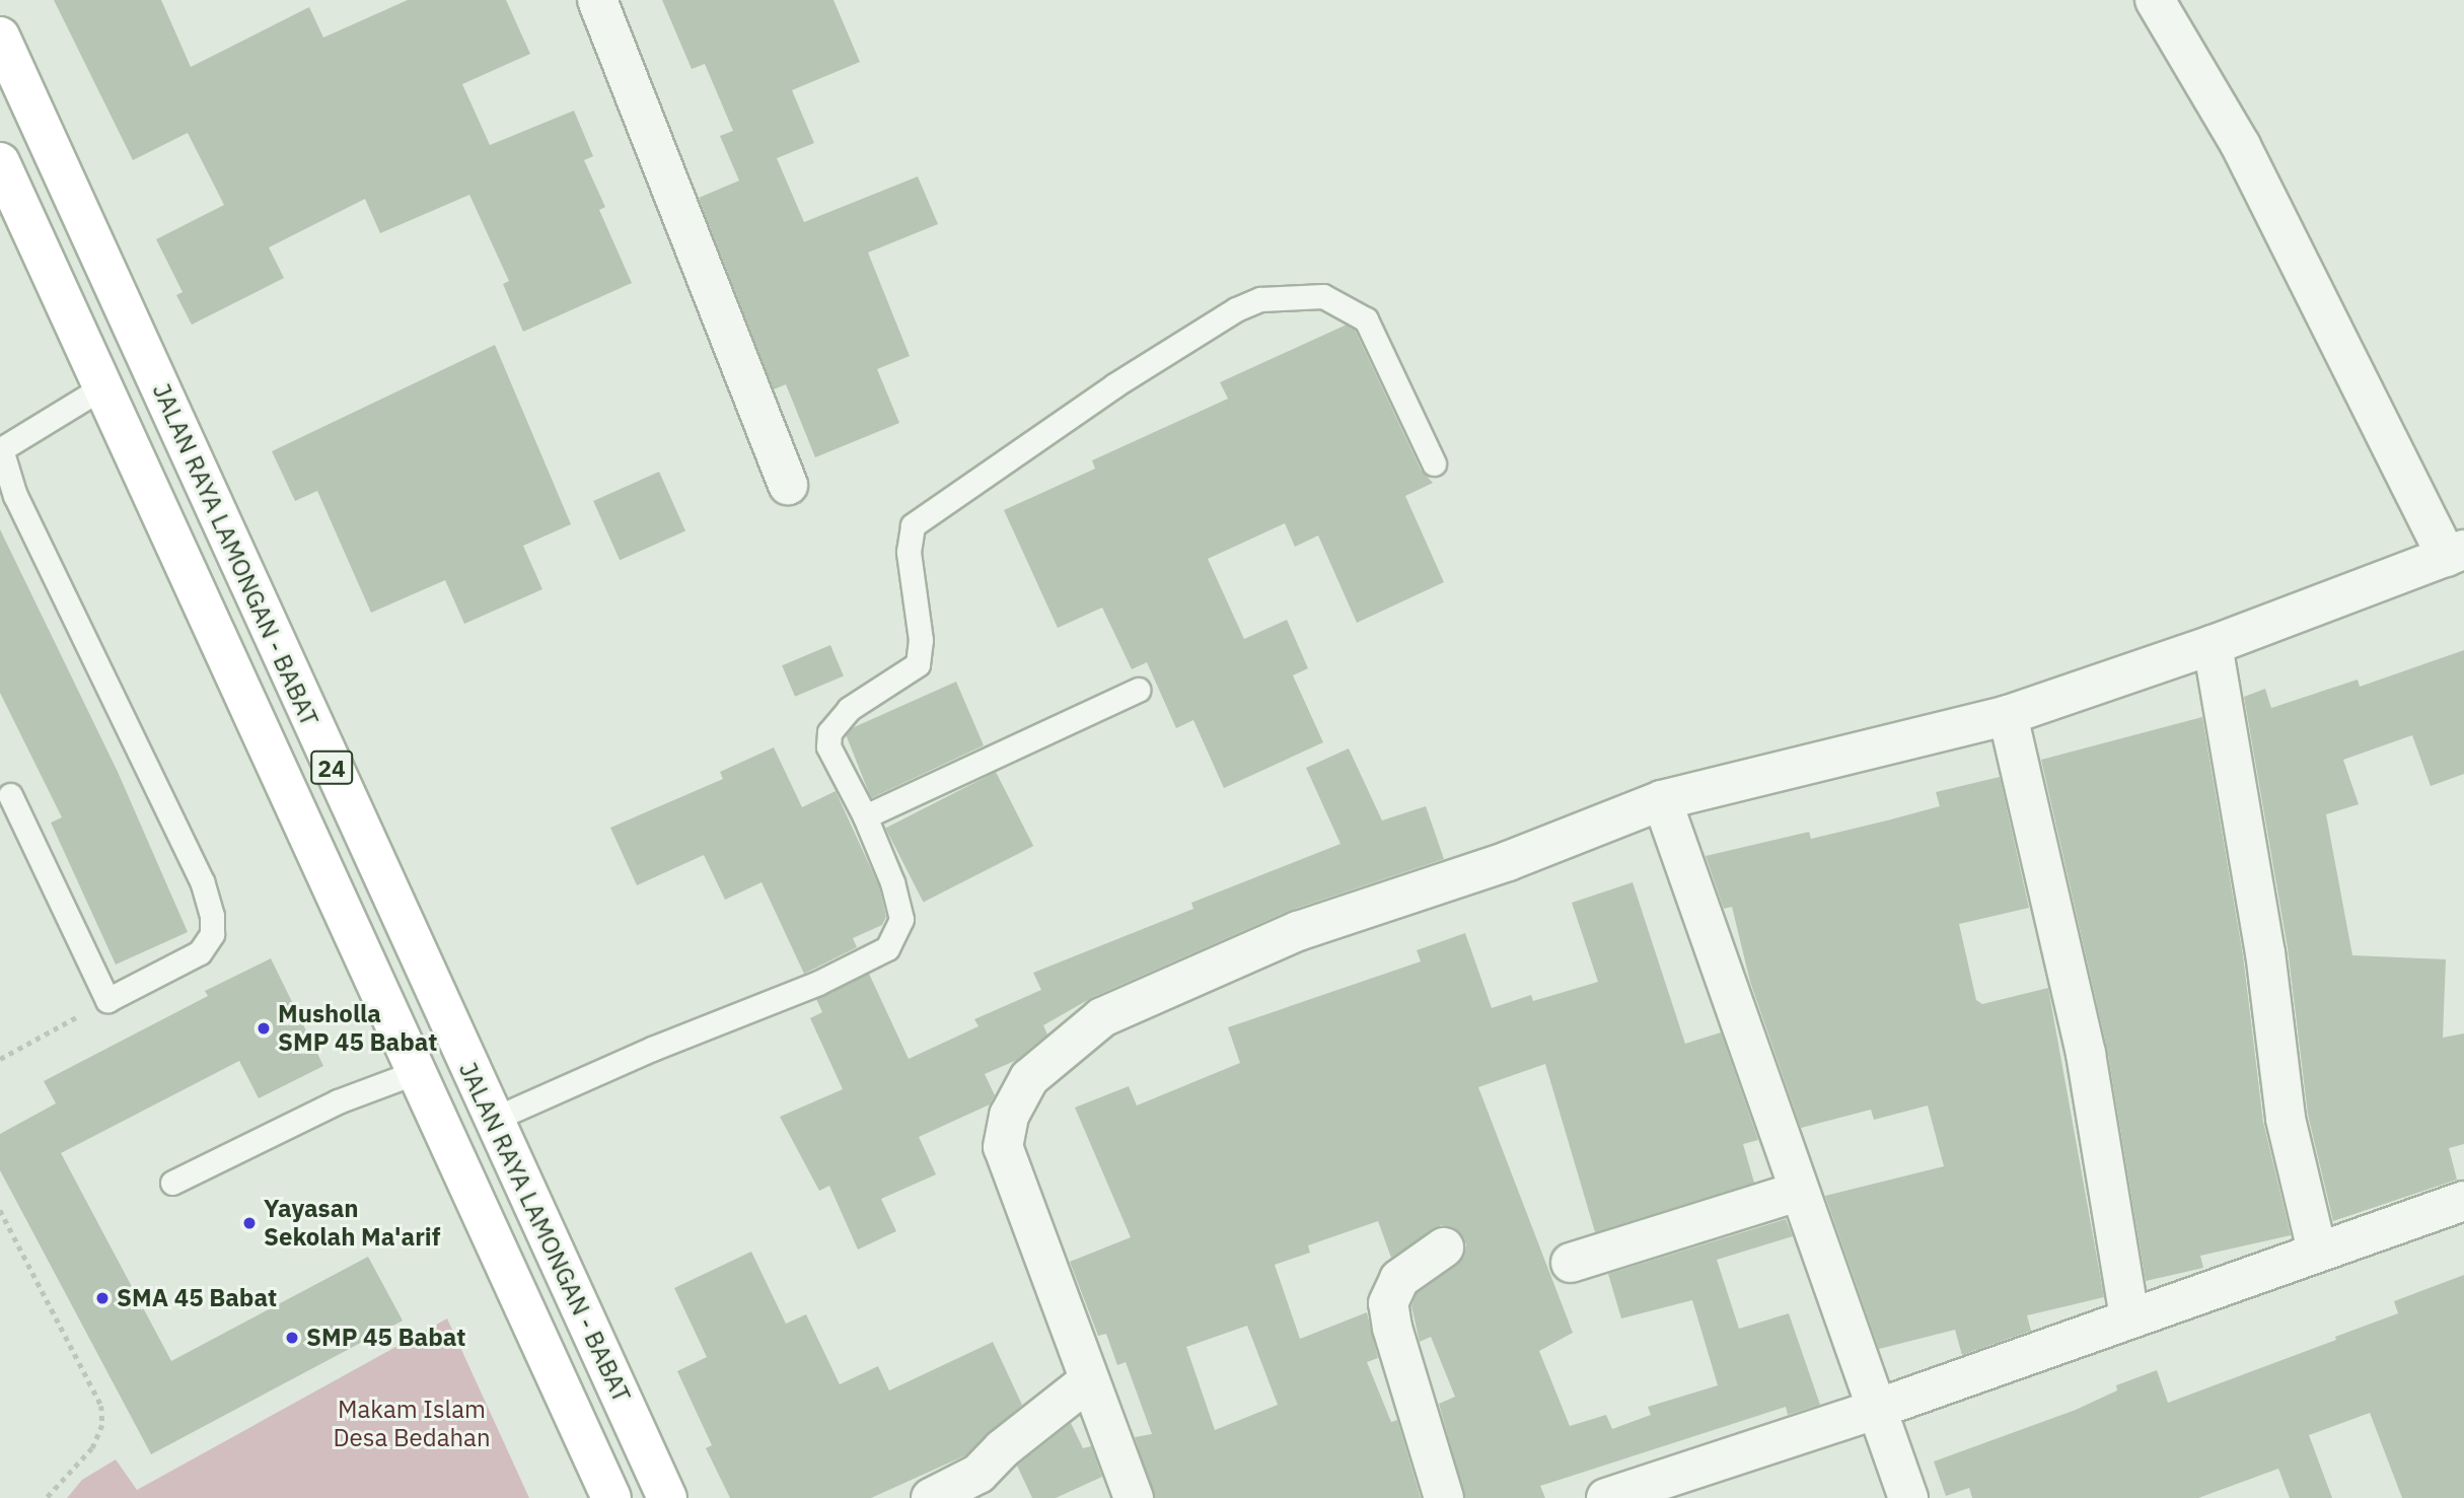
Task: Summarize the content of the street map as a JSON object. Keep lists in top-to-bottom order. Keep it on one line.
{"streets":{"highway":["JALAN RAYA LAMONGAN - BABAT","24"]},"parks":["Makam Islam Desa Bedahan"],"places":["Musholla SMP 45 Babat","Yayasan Sekolah Ma'arif","SMA 45 Babat","SMP 45 Babat"]}
